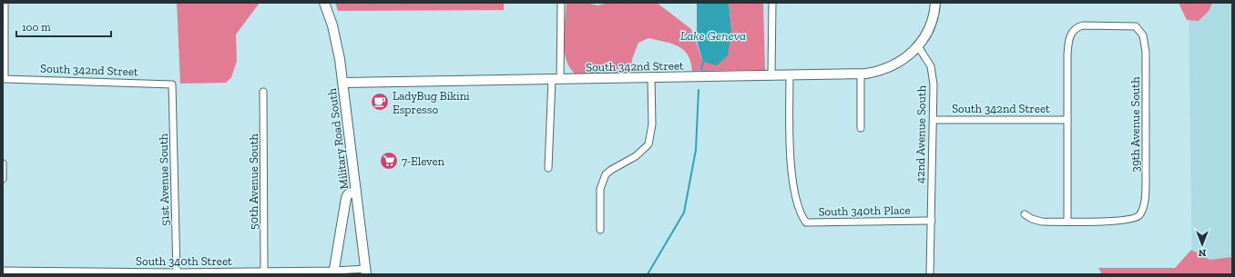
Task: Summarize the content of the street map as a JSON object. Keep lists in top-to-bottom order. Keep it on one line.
{"streets":{"street":["South 342nd Street","39th Avenue South","42nd Avenue South","Military Road South","51st Avenue South","50th Avenue South","South 340th Place","South 340th Street"]},"crossings":[["South 342nd Street","39th Avenue South"],["South 342nd Street","42nd Avenue South"],["South 342nd Street","Military Road South"],["South 342nd Street","51st Avenue South"],["South 342nd Street","South 340th Place"],["42nd Avenue South","South 340th Place"],["Military Road South","South 340th Street"],["51st Avenue South","South 340th Street"],["50th Avenue South","South 340th Street"]],"water":["Lake Geneva"],"places":{"cafe":["LadyBug Bikini Espresso"],"supermarket":["7-Eleven"]},"scale_bar":"100 m","north":"bottom"}
